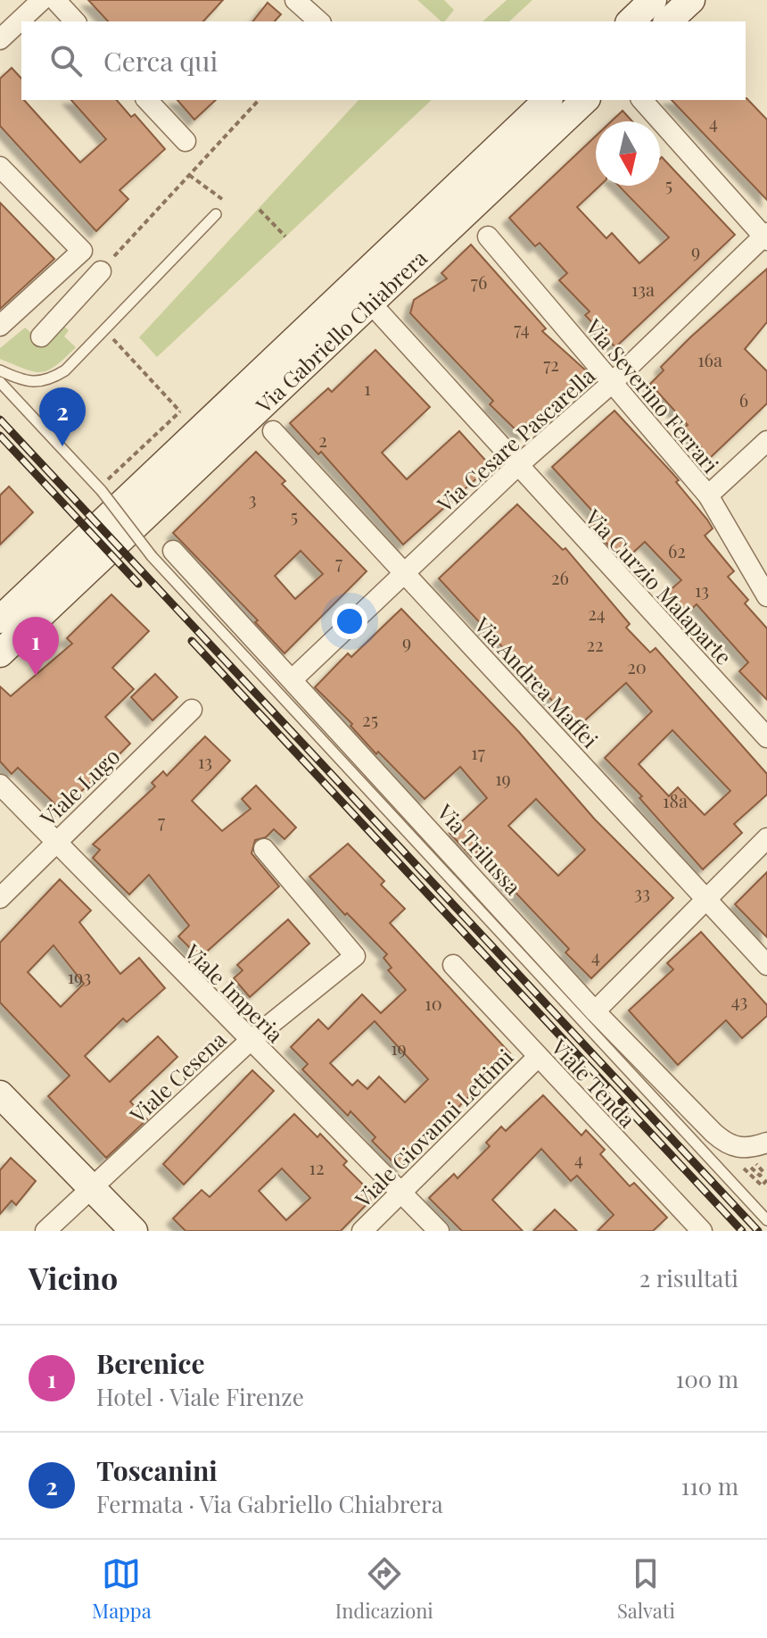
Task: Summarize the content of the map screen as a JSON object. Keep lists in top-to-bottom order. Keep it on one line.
{"streets":{"street":["Via Gabriello Chiabrera","Via Severino Ferrari","Via Cesare Pascarella","Via Curzio Malaparte","Via Andrea Maffei","Viale Lugo","Via Trilussa","Viale Imperia","Viale Cesena","Viale Tenda","Viale Giovanni Lettimi"]},"crossings":[["Via Gabriello Chiabrera","Via Curzio Malaparte"],["Via Severino Ferrari","Via Cesare Pascarella"],["Via Cesare Pascarella","Via Curzio Malaparte"],["Via Cesare Pascarella","Via Andrea Maffei"],["Via Cesare Pascarella","Via Trilussa"],["Viale Lugo","Viale Imperia"],["Viale Imperia","Viale Cesena"],["Viale Imperia","Viale Giovanni Lettimi"],["Viale Tenda","Viale Giovanni Lettimi"]],"house_numbers":["4","5","9","76","13a","74","16a","72","1","6","2","3","5","62","7","26","13","24","9","22","20","25","17","13","19","18a","7","33","4","193","43","10","19","4","12"],"north":"bottom","page":{"search":"Cerca qui","pins":["2","1"],"heading":["Vicino","2 risultati"],"list":[{"mark":"1","name":"Berenice","note":"Hotel · Viale Firenze","value":"100 m"},{"mark":"2","name":"Toscanini","note":"Fermata · Via Gabriello Chiabrera","value":"110 m"}],"nav":["Mappa","Indicazioni","Salvati"]}}
